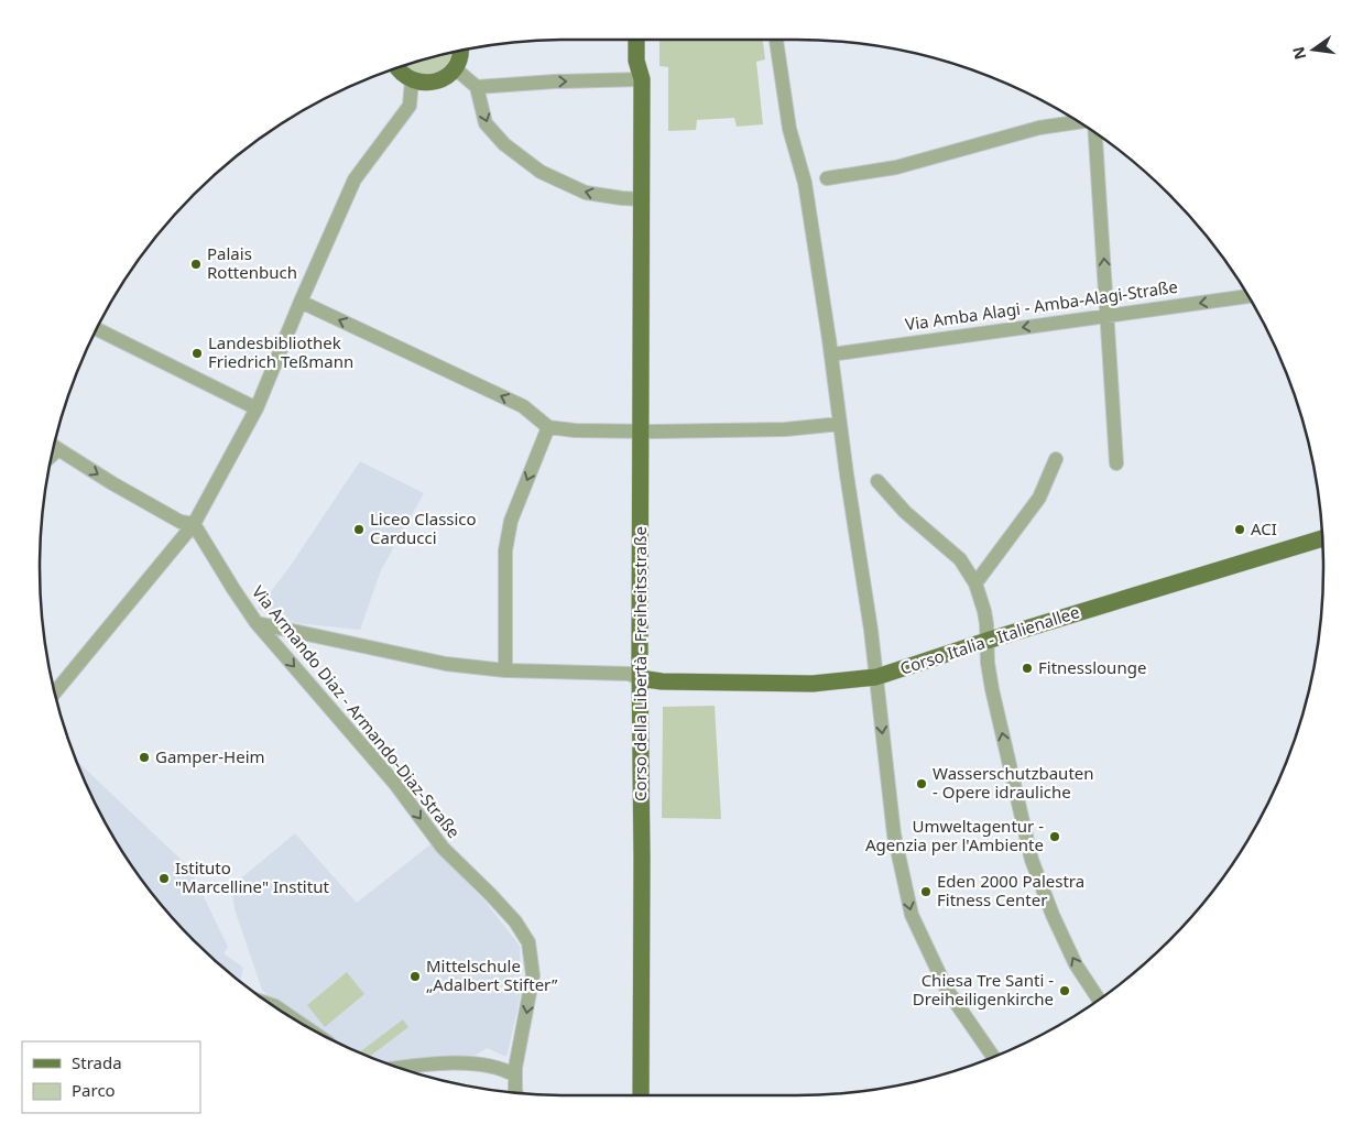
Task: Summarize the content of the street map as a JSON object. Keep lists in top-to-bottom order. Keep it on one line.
{"streets":{"main road":["Corso Italia - Italienallee","Corso della Libertà - Freiheitsstraße"],"street":["Via Amba Alagi - Amba-Alagi-Straße","Via Armando Diaz - Armando-Diaz-Straße"]},"crossings":[["Corso Italia - Italienallee","Corso della Libertà - Freiheitsstraße"]],"one_way":["Via Amba Alagi - Amba-Alagi-Straße","Via Armando Diaz - Armando-Diaz-Straße"],"places":["Palais Rottenbuch","Landesbibliothek Friedrich Teßmann","Liceo Classico Carducci","ACI","Fitnesslounge","Gamper-Heim","Wasserschutzbauten - Opere idrauliche","Umweltagentur - Agenzia per l'Ambiente","Istituto \"Marcelline\" Institut","Eden 2000 Palestra Fitness Center","Mittelschule „Adalbert Stifter”","Chiesa Tre Santi - Dreiheiligenkirche"],"legend":["Strada","Parco"],"north":"left"}
